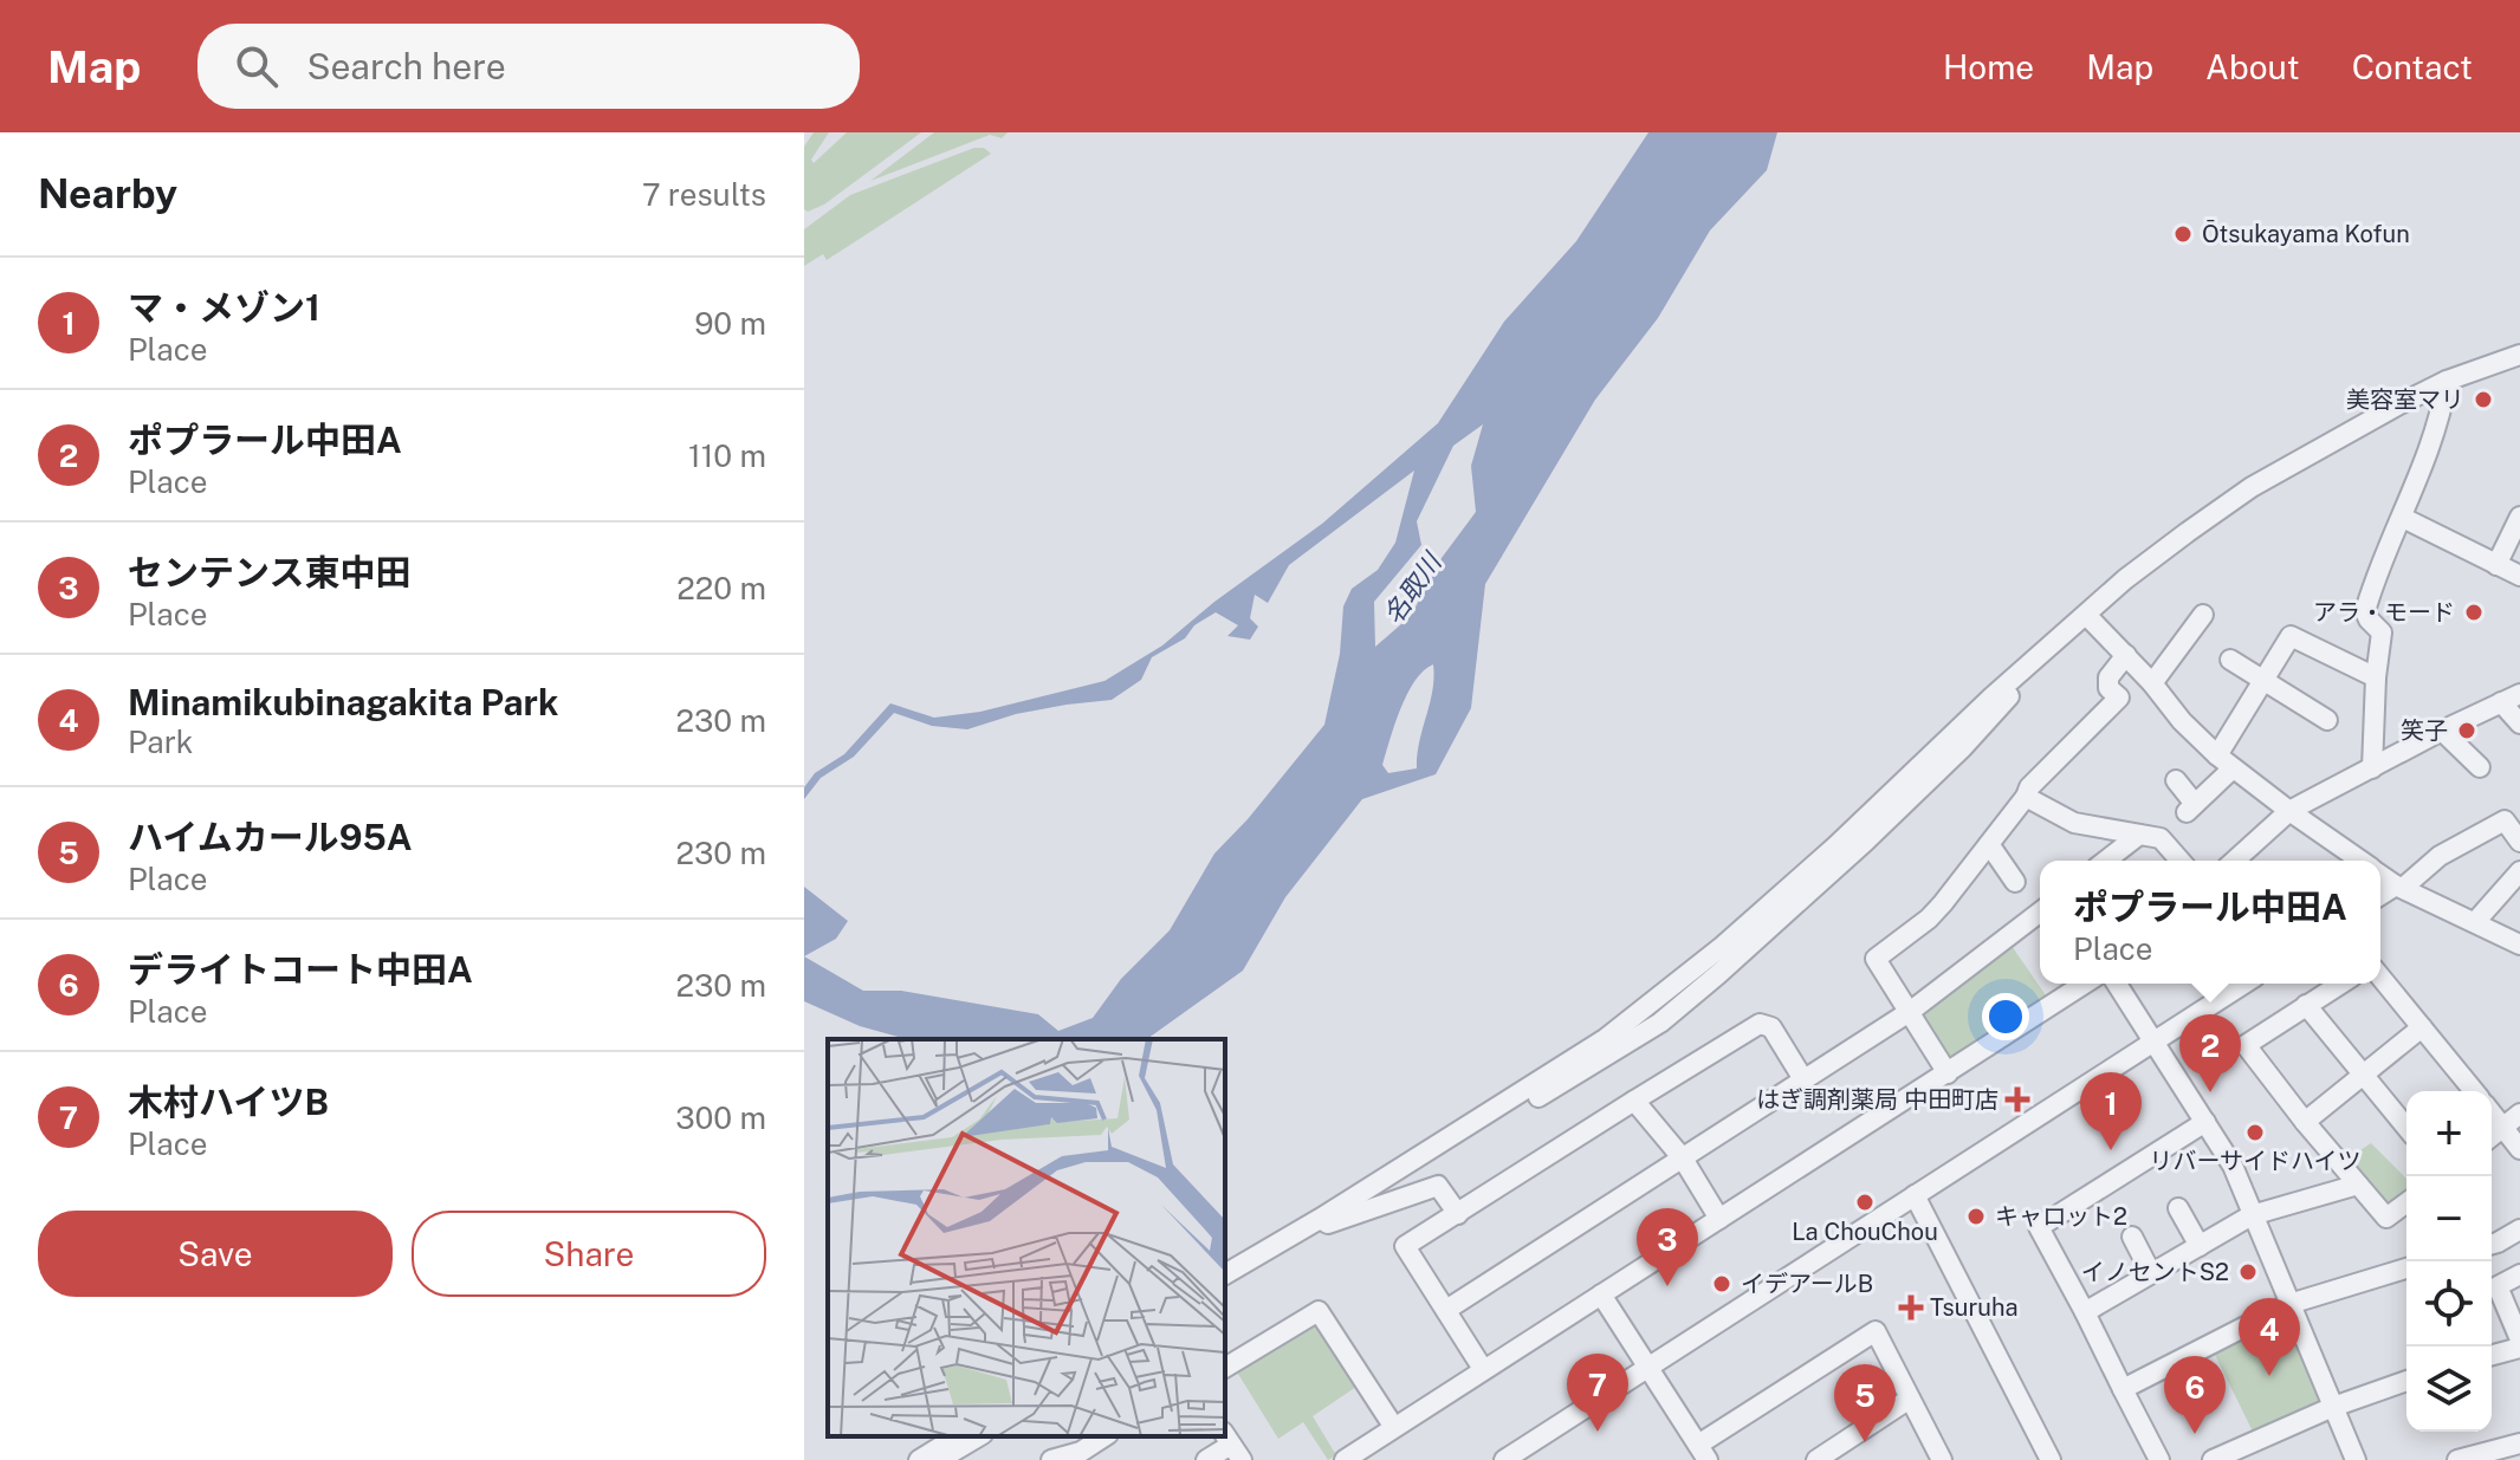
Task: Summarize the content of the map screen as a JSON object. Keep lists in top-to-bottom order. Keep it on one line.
{"water":["名取川"],"places":{"other":["Ōtsukayama Kofun","美容室マリ","アラ・モード","笑子","リバーサイドハイツ","La ChouChou","キャロット2","イノセントS2","イデアールB"],"health":["はぎ調剤薬局 中田町店","Tsuruha"]},"page":{"header":"Map","search":"Search here","nav":["Home","Map","About","Contact"],"heading":["Nearby","7 results"],"list":[{"mark":"1","name":"マ・メゾン1","note":"Place","value":"90 m"},{"mark":"2","name":"ポプラール中田A","note":"Place","value":"110 m"},{"mark":"3","name":"センテンス東中田","note":"Place","value":"220 m"},{"mark":"4","name":"Minamikubinagakita Park","note":"Park","value":"230 m"},{"mark":"5","name":"ハイムカール95A","note":"Place","value":"230 m"},{"mark":"6","name":"デライトコート中田A","note":"Place","value":"230 m"},{"mark":"7","name":"木村ハイツB","note":"Place","value":"300 m"}],"popup":["ポプラール中田A","Place"],"pins":["2","1","3","4","7","6","5"],"map_buttons":["+","−"],"buttons":["Save","Share"]}}
